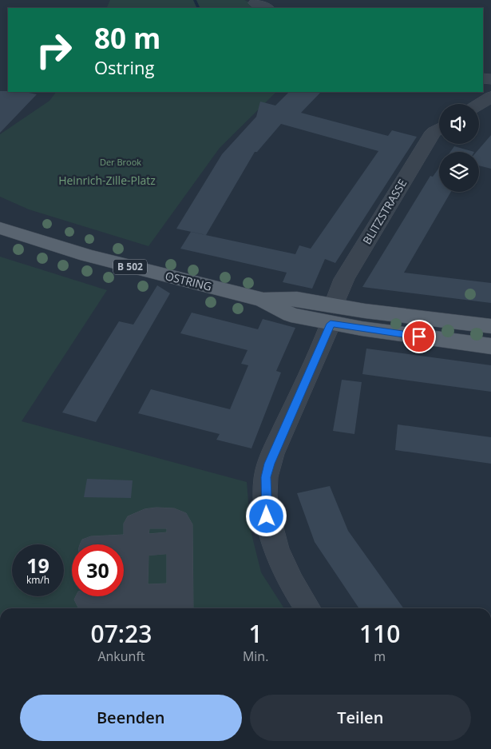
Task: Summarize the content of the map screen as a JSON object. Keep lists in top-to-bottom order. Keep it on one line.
{"streets":{"main road":["B 502","OSTRING"],"street":["BLITZSTRASSE"]},"crossings":[["BLITZSTRASSE","OSTRING"]],"parks":["Der Brook","Heinrich-Zille-Platz"],"page":{"turn":["80 m","Ostring"],"speed":"19 km/h","limit":"30","eta":["07:23","Ankunft","1","Min.","110","m"],"buttons":["Beenden","Teilen"]}}
